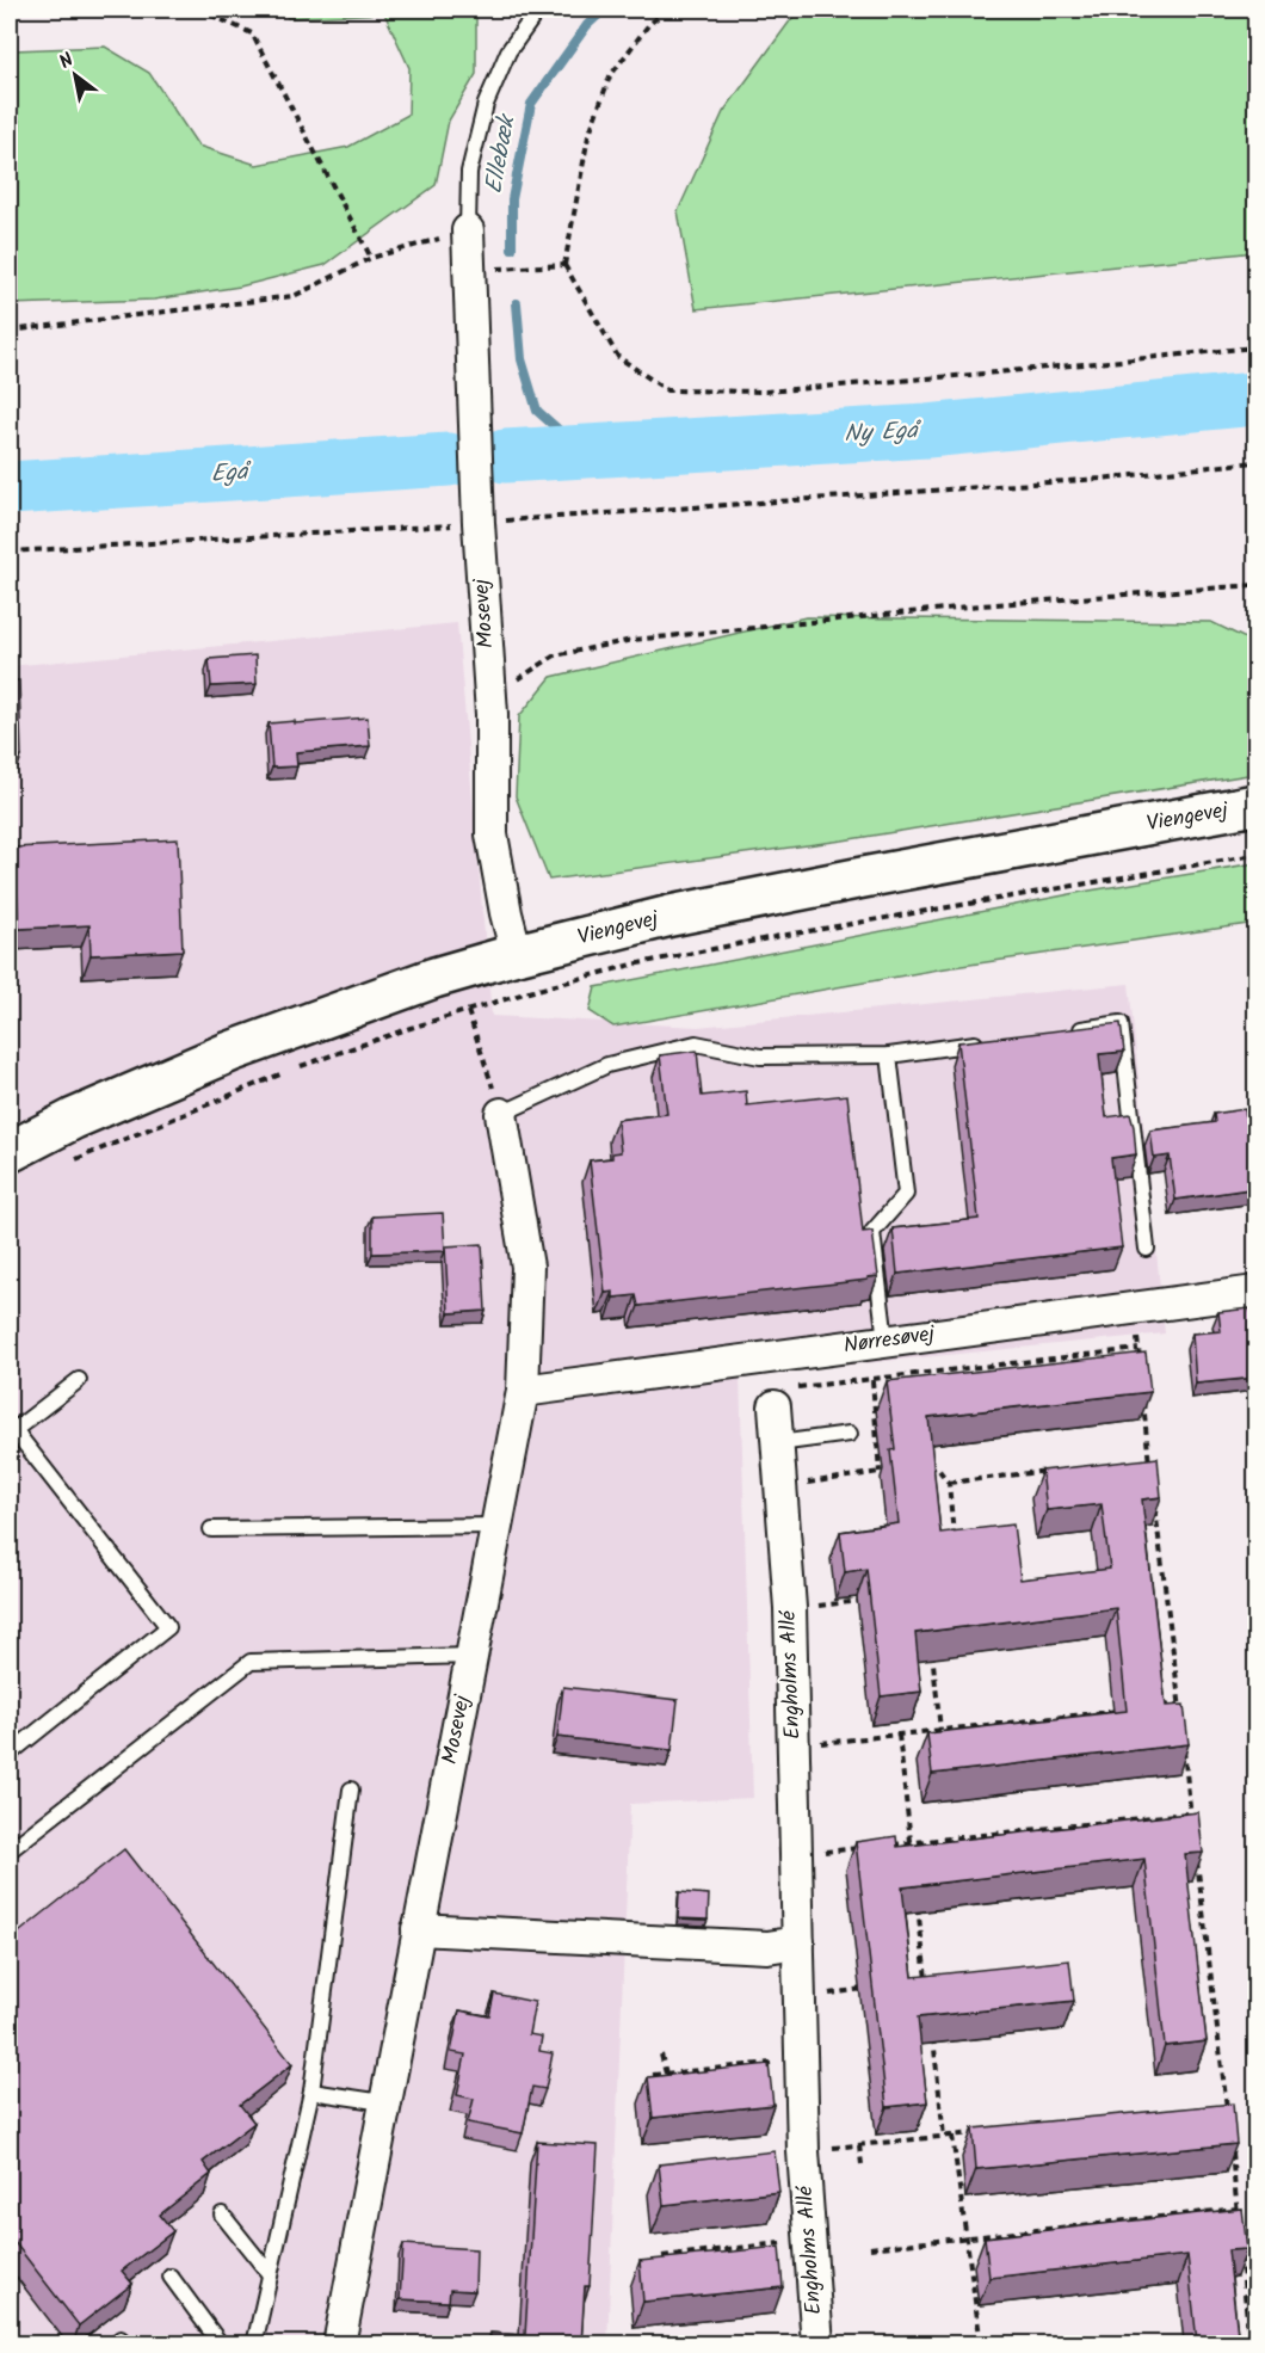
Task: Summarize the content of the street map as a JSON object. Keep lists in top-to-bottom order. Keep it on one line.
{"streets":{"street":["Mosevej","Viengevej","Nørresøvej","Engholms Allé"]},"crossings":[["Mosevej","Viengevej"],["Mosevej","Nørresøvej"]],"water":["Ellebæk","Ny Egå","Egå"],"north":"top left"}
